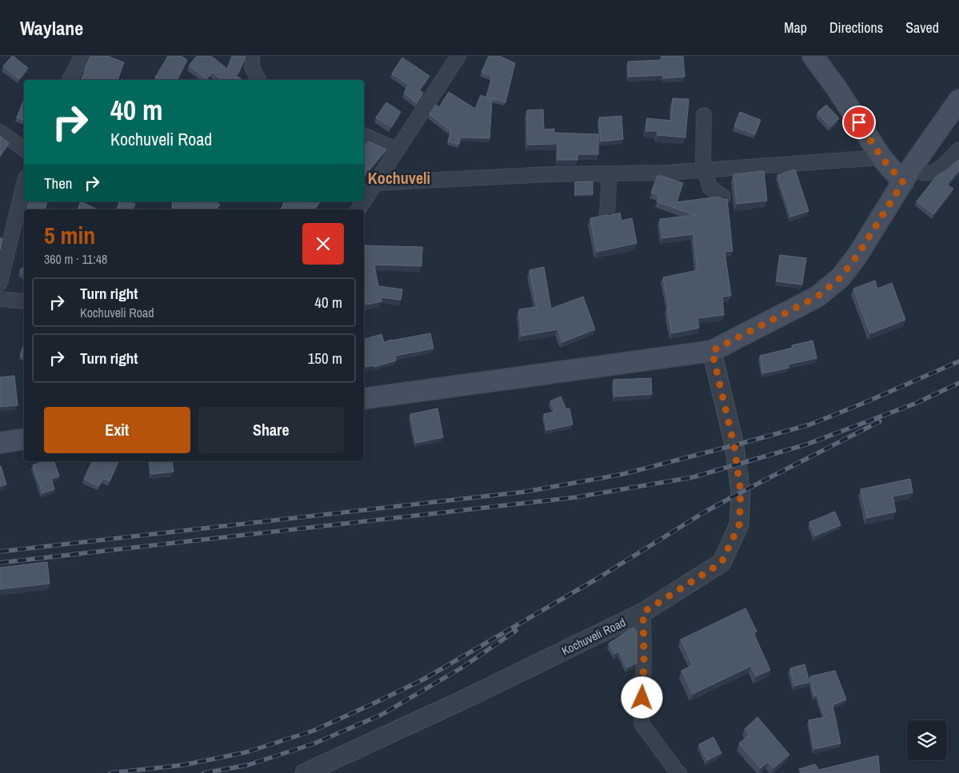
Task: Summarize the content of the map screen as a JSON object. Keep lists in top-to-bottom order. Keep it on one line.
{"streets":{"street":["Kochuveli Road"]},"districts":["Kochuveli"],"page":{"header":"Waylane","nav":["Map","Directions","Saved"],"turn":["40 m","Kochuveli Road"],"then":"Then","heading":["5 min","360 m · 11:48"],"list":[{"name":"Turn right","note":"Kochuveli Road","value":"40 m"},{"name":"Turn right","value":"150 m"}],"buttons":["Exit","Share"]}}
